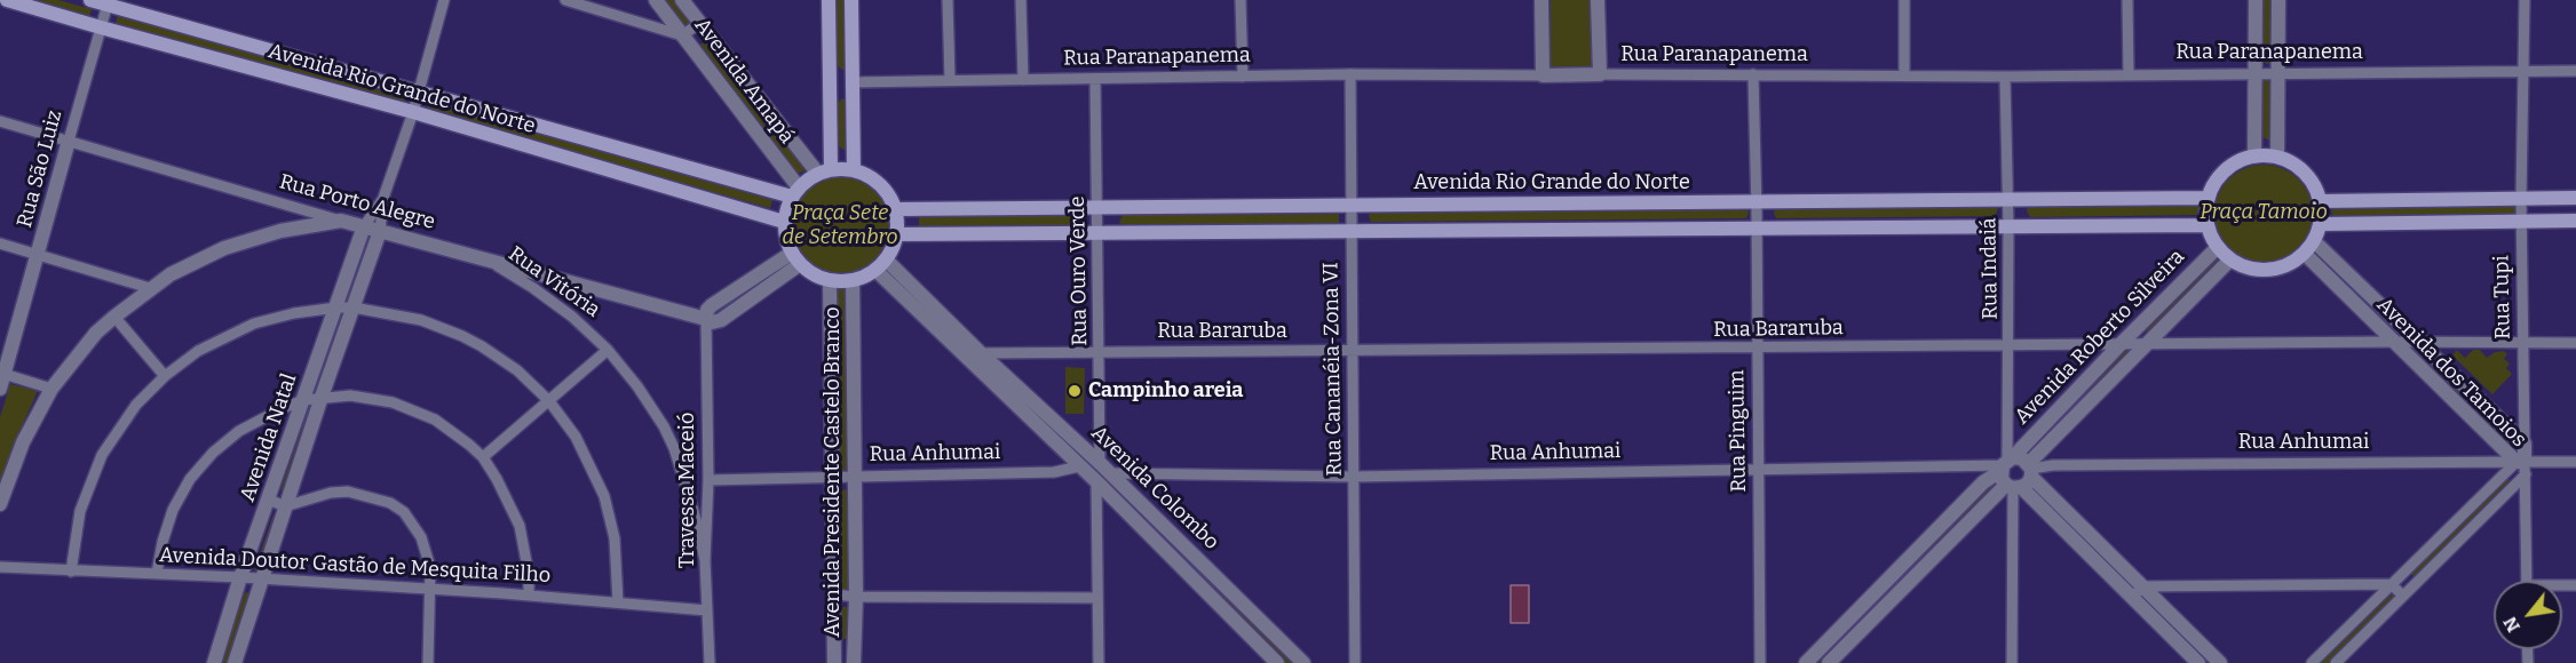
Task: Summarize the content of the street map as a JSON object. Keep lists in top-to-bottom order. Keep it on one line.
{"streets":{"main road":["Avenida Rio Grande do Norte"],"street":["Rua Paranapanema","Avenida Amapá","Rua São Luiz","Rua Porto Alegre","Rua Indaiá","Rua Ouro Verde","Rua Vitória","Rua Tupi","Rua Bararuba","Avenida Roberto Silveira","Rua Cananéia-Zona VI","Avenida dos Tamoios","Rua Pinguim","Avenida Natal","Rua Anhumai","Avenida Presidente Castelo Branco","Avenida Colombo","Travessa Maceió","Avenida Doutor Gastão de Mesquita Filho"]},"crossings":[["Rua Paranapanema","Rua Indaiá"],["Rua Paranapanema","Rua Ouro Verde"],["Rua Paranapanema","Rua Tupi"],["Rua Paranapanema","Rua Cananéia-Zona VI"],["Rua Paranapanema","Rua Pinguim"],["Avenida Amapá","Avenida Rio Grande do Norte"],["Avenida Amapá","Avenida Presidente Castelo Branco"],["Avenida Amapá","Avenida Colombo"],["Avenida Rio Grande do Norte","Rua São Luiz"],["Avenida Rio Grande do Norte","Rua Indaiá"],["Avenida Rio Grande do Norte","Rua Ouro Verde"],["Avenida Rio Grande do Norte","Avenida Roberto Silveira"],["Avenida Rio Grande do Norte","Rua Cananéia-Zona VI"],["Avenida Rio Grande do Norte","Avenida dos Tamoios"],["Avenida Rio Grande do Norte","Rua Pinguim"],["Avenida Rio Grande do Norte","Avenida Presidente Castelo Branco"],["Avenida Rio Grande do Norte","Avenida Colombo"],["Rua São Luiz","Rua Porto Alegre"],["Rua Porto Alegre","Rua Vitória"],["Rua Porto Alegre","Avenida Natal"],["Rua Porto Alegre","Travessa Maceió"],["Rua Indaiá","Rua Bararuba"],["Rua Indaiá","Avenida Roberto Silveira"],["Rua Indaiá","Rua Anhumai"],["Rua Ouro Verde","Rua Bararuba"],["Rua Ouro Verde","Rua Anhumai"],["Rua Ouro Verde","Avenida Colombo"],["Rua Vitória","Travessa Maceió"],["Rua Tupi","Rua Bararuba"],["Rua Tupi","Avenida dos Tamoios"],["Rua Tupi","Rua Anhumai"],["Rua Bararuba","Avenida Roberto Silveira"],["Rua Bararuba","Rua Cananéia-Zona VI"],["Rua Bararuba","Avenida dos Tamoios"],["Rua Bararuba","Rua Pinguim"],["Rua Bararuba","Avenida Colombo"],["Avenida Roberto Silveira","Avenida dos Tamoios"],["Avenida Roberto Silveira","Rua Anhumai"],["Rua Cananéia-Zona VI","Rua Anhumai"],["Avenida dos Tamoios","Rua Anhumai"],["Rua Pinguim","Rua Anhumai"],["Avenida Natal","Avenida Doutor Gastão de Mesquita Filho"],["Rua Anhumai","Avenida Presidente Castelo Branco"],["Rua Anhumai","Avenida Colombo"],["Rua Anhumai","Travessa Maceió"],["Avenida Presidente Castelo Branco","Avenida Colombo"],["Travessa Maceió","Avenida Doutor Gastão de Mesquita Filho"]],"parks":["Praça Tamoio","Praça Sete de Setembro"],"places":["Campinho areia"],"north":"bottom left"}
